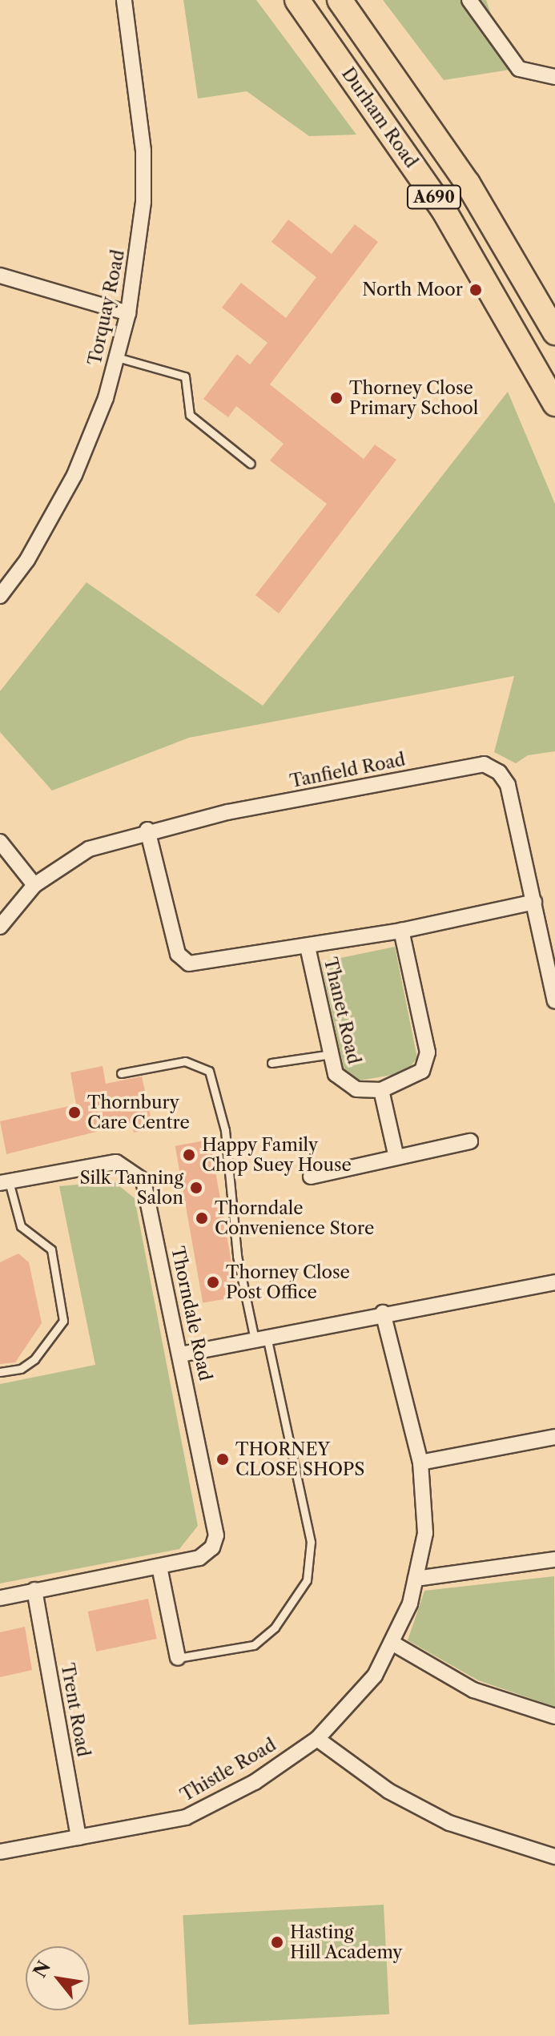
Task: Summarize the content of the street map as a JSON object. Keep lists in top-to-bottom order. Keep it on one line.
{"streets":{"highway":["Durham Road","A690"],"street":["Torquay Road","Tanfield Road","Thanet Road","Thorndale Road","Trent Road","Thistle Road"]},"crossings":[["Tanfield Road","Thanet Road"],["Thorndale Road","Trent Road"],["Trent Road","Thistle Road"]],"places":["North Moor","Thorney Close Primary School","Thornbury Care Centre","Happy Family Chop Suey House","Silk Tanning Salon","Thorndale Convenience Store","Thorney Close Post Office","THORNEY CLOSE SHOPS","Hasting Hill Academy"],"north":"top left"}
